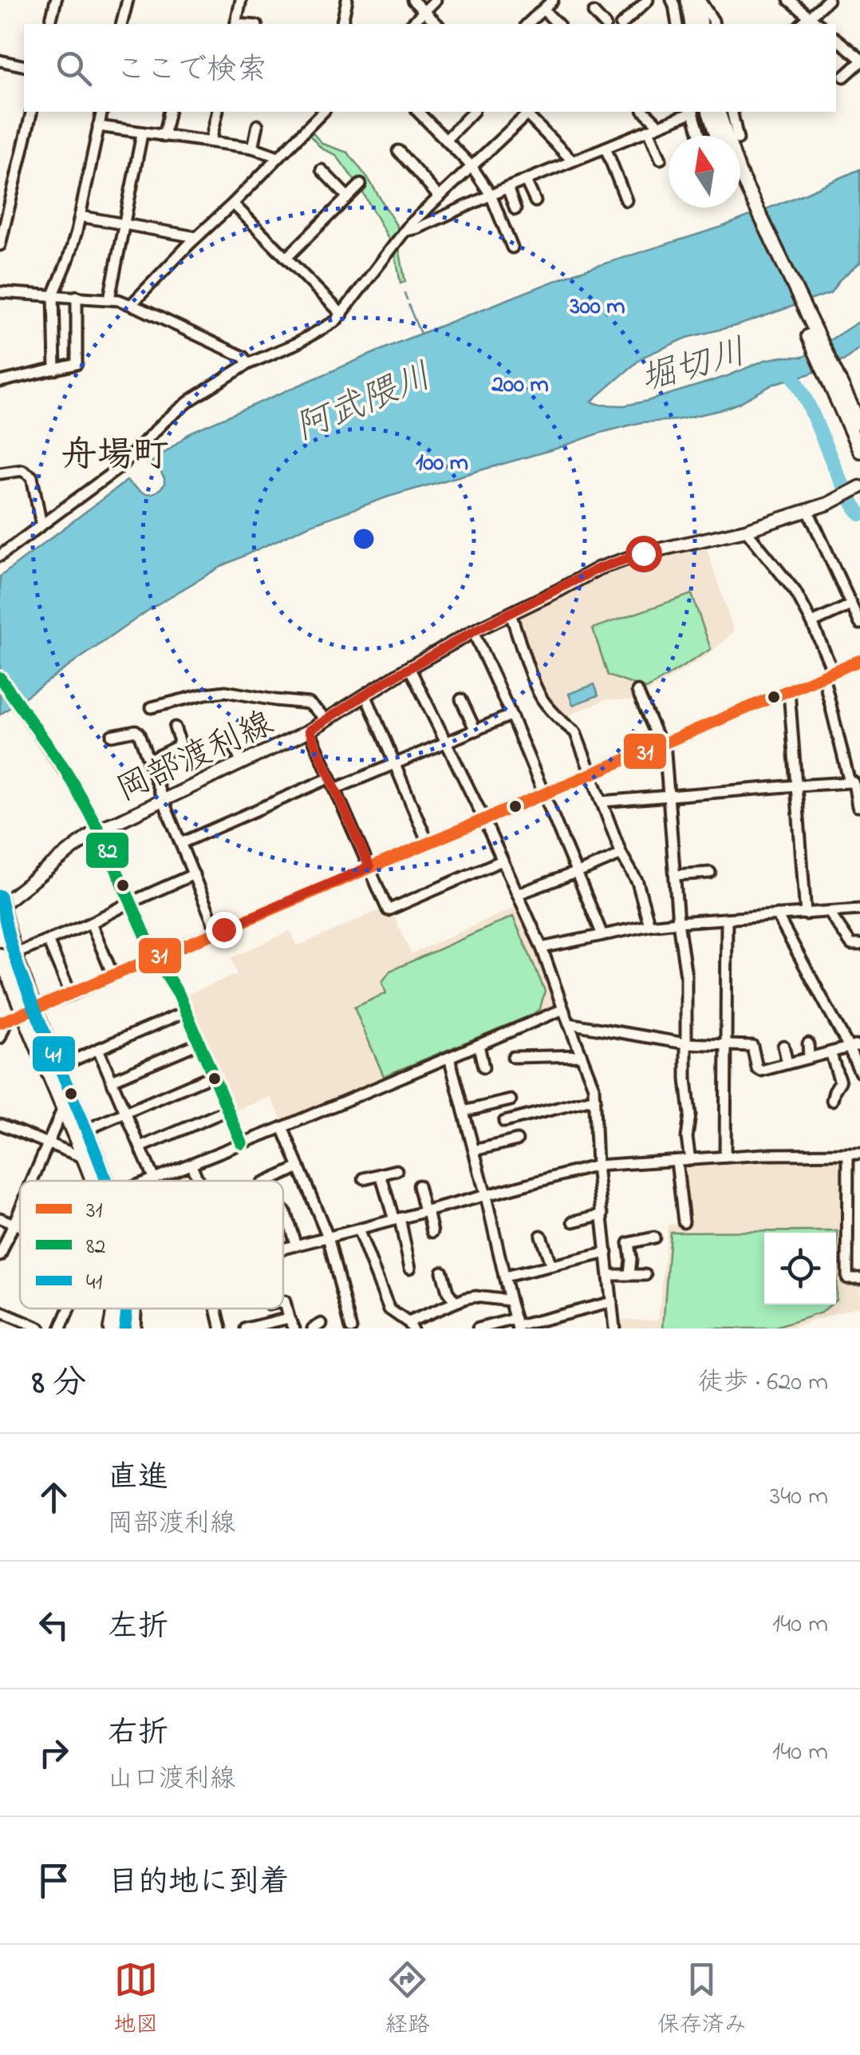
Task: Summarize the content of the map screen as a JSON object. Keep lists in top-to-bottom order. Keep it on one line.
{"streets":{"main road":["岡部渡利線"]},"districts":["舟場町"],"water":["堀切川","阿武隈川"],"lines":["transit line 31","transit line 82","transit line 41"],"legend":["31","82","41"],"north":"top","page":{"search":"ここで検索","heading":["8 分","徒歩 · 620 m"],"list":[["直進","岡部渡利線","340 m"],["左折","140 m"],["右折","山口渡利線","140 m"],"目的地に到着"],"nav":["地図","経路","保存済み"]},"rings":["300 m","200 m","100 m"]}
